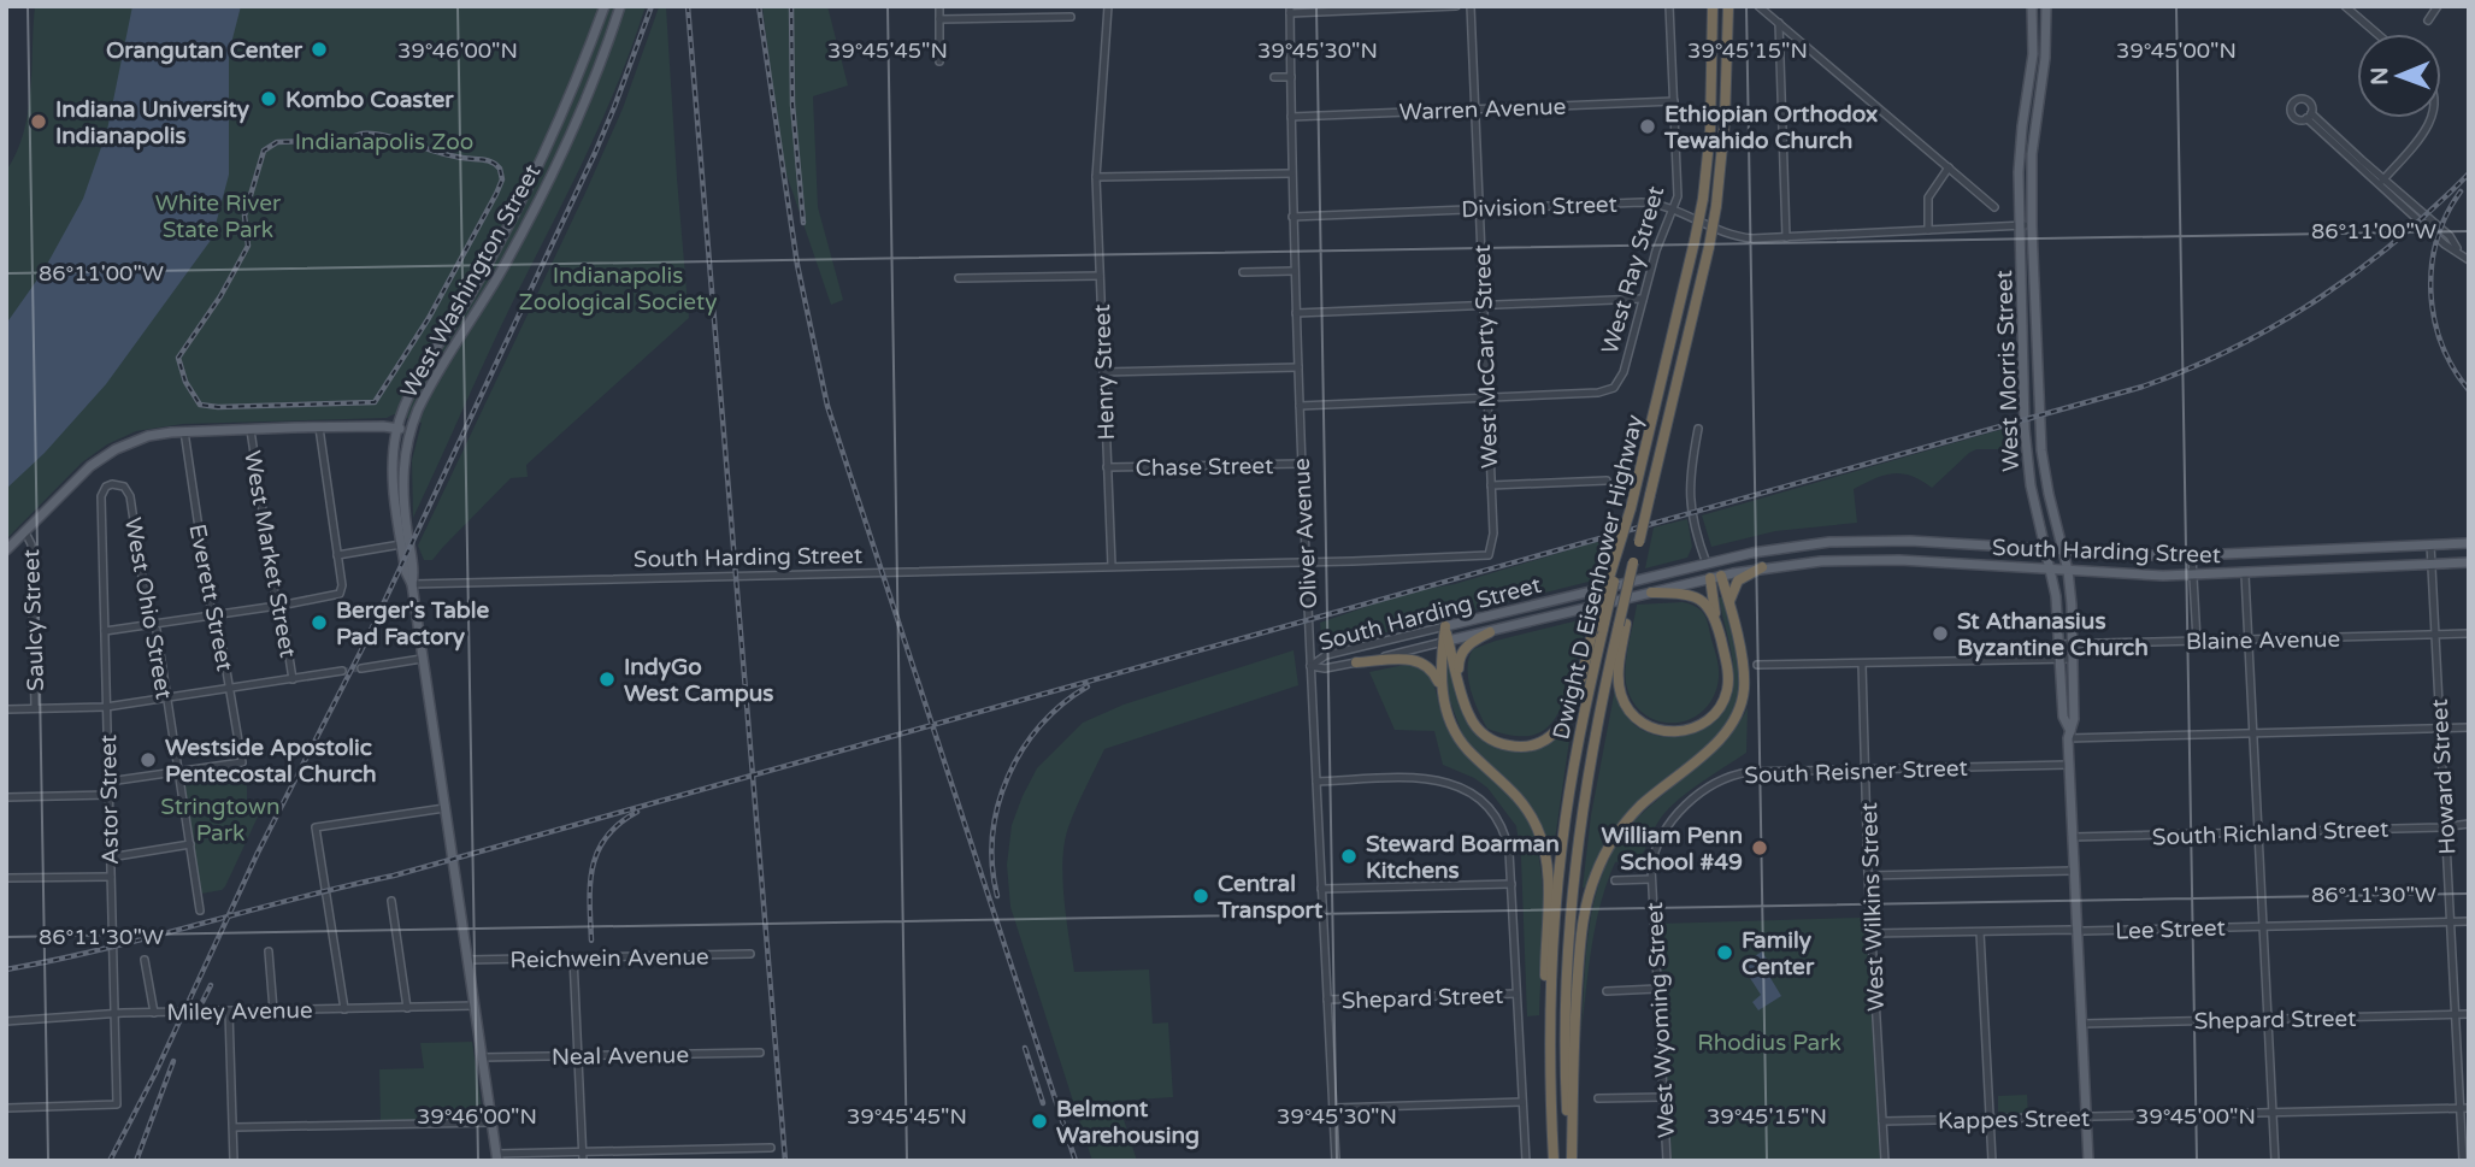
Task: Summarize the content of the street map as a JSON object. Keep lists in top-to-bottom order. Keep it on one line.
{"streets":{"highway":["Dwight D Eisenhower Highway"],"main road":["West Washington Street","West Morris Street","South Harding Street"],"street":["Warren Avenue","Division Street","West Ray Street","West McCarty Street","Henry Street","Chase Street","Oliver Avenue","West Market Street","Everett Street","West Ohio Street","Saulcy Street","Blaine Avenue","South Reisner Street","Howard Street","Astor Street","South Richland Street","West Wilkins Street","Lee Street","Reichwein Avenue","Shepard Street","Miley Avenue","West Wyoming Street","Neal Avenue","Kappes Street"]},"crossings":[["Warren Avenue","West Ray Street"],["Warren Avenue","West McCarty Street"],["Warren Avenue","Oliver Avenue"],["Division Street","West Ray Street"],["Division Street","West McCarty Street"],["Division Street","West Morris Street"],["Division Street","Oliver Avenue"],["West Ray Street","West McCarty Street"],["West Washington Street","South Harding Street"],["West Washington Street","Reichwein Avenue"],["West Washington Street","Miley Avenue"],["West Washington Street","Neal Avenue"],["West McCarty Street","South Harding Street"],["West Morris Street","South Harding Street"],["West Morris Street","Blaine Avenue"],["West Morris Street","South Reisner Street"],["West Morris Street","South Richland Street"],["West Morris Street","Lee Street"],["West Morris Street","Shepard Street"],["West Morris Street","Kappes Street"],["Henry Street","Chase Street"],["Henry Street","South Harding Street"],["Chase Street","Oliver Avenue"],["Oliver Avenue","South Harding Street"],["Oliver Avenue","Shepard Street"],["South Harding Street","Howard Street"],["Everett Street","West Ohio Street"],["West Ohio Street","Astor Street"],["Blaine Avenue","Howard Street"],["South Reisner Street","West Wilkins Street"],["South Reisner Street","West Wyoming Street"],["Howard Street","South Richland Street"],["Howard Street","Lee Street"],["Howard Street","Shepard Street"],["Howard Street","Kappes Street"],["Astor Street","Miley Avenue"],["West Wilkins Street","Lee Street"],["West Wilkins Street","Kappes Street"]],"parks":["Indianapolis Zoo","White River State Park","Indianapolis Zoological Society","Stringtown Park","Rhodius Park"],"places":["Orangutan Center","Kombo Coaster","Indiana University Indianapolis","Ethiopian Orthodox Tewahido Church","Berger's Table Pad Factory","St Athanasius Byzantine Church","IndyGo West Campus","Westside Apostolic Pentecostal Church","William Penn School #49","Steward Boarman Kitchens","Central Transport","Family Center","Belmont Warehousing"],"north":"left","coordinates":["39°46'00\"N","39°45'45\"N","39°45'30\"N","39°45'15\"N","39°45'00\"N","86°11'00\"W","86°11'30\"W"]}
